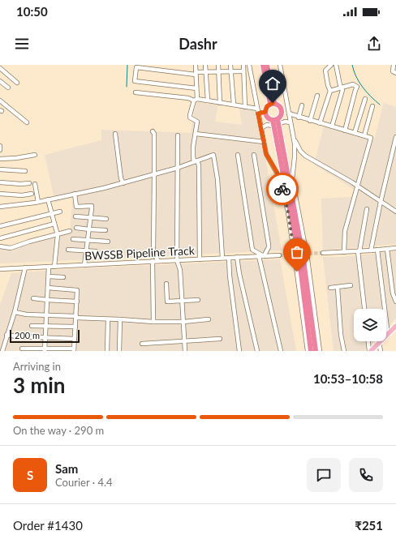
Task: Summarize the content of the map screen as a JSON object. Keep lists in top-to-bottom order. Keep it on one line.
{"streets":{"street":["BWSSB Pipeline Track"]},"scale_bar":"200 m","page":{"status":"10:50","header":"Dashr","scale":"200 m","heading":["3 min","Arriving in","10:53–10:58"],"panel":["Sam","Courier · 4.4","Order #1430","₹251"],"bar":"On the way · 290 m","round":"S"}}
